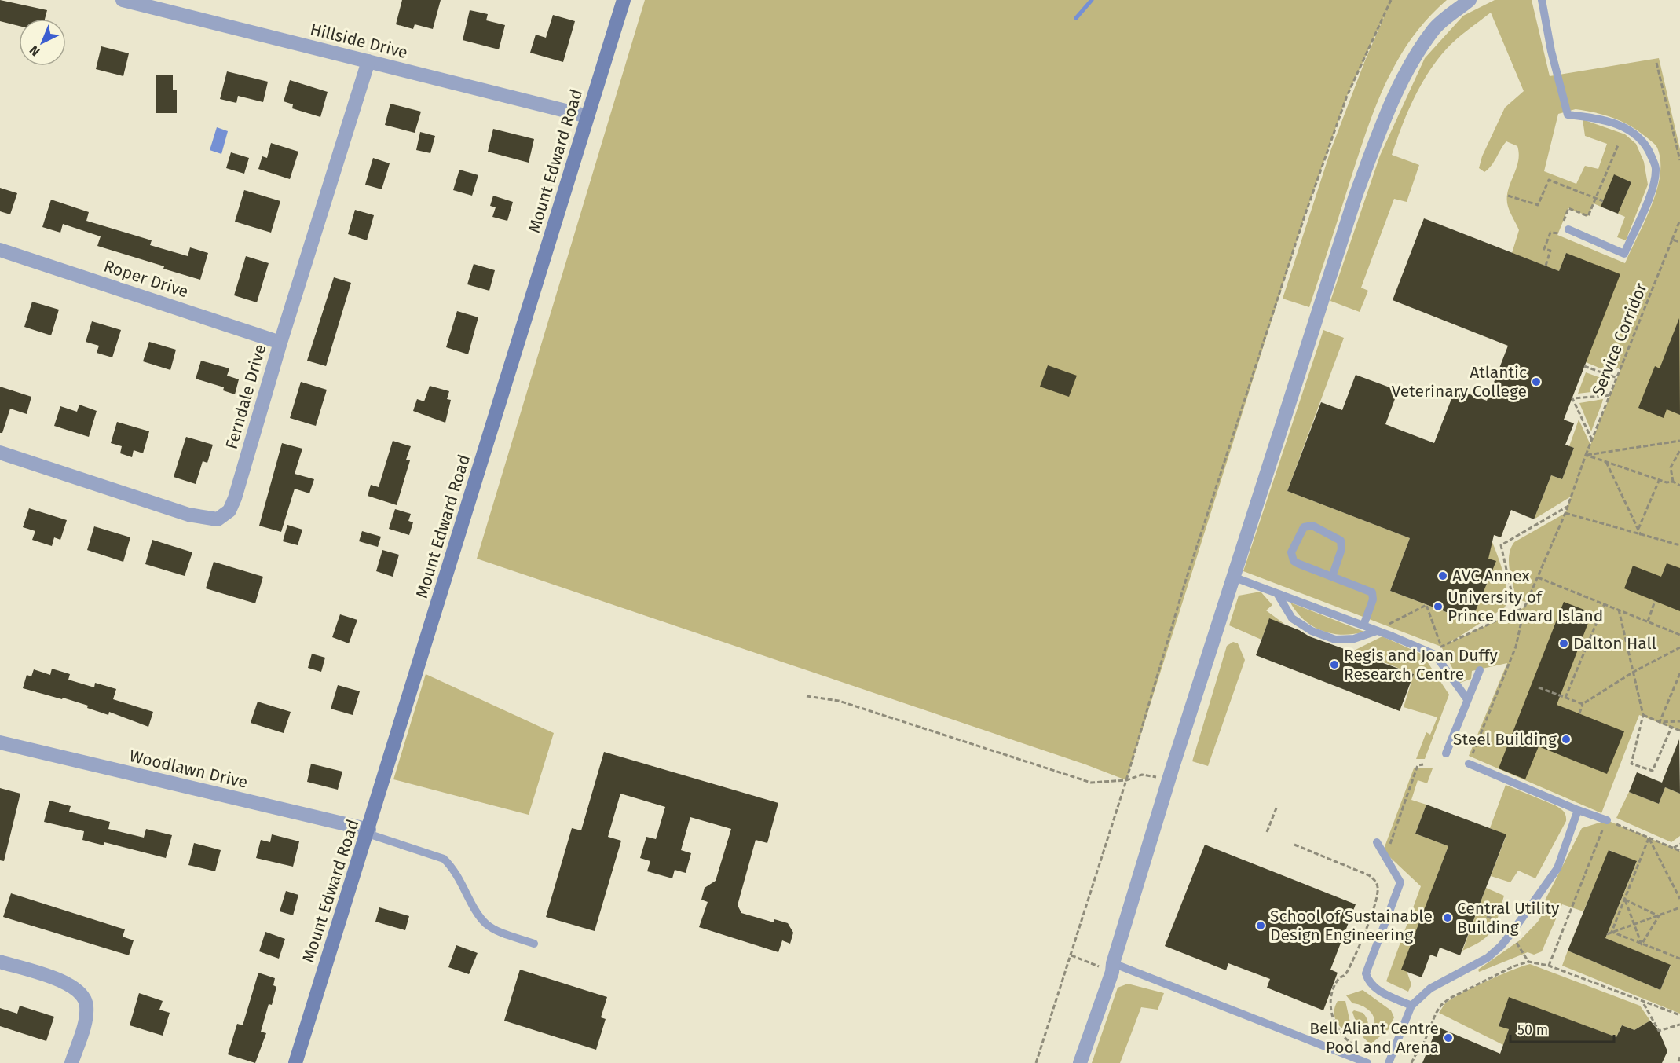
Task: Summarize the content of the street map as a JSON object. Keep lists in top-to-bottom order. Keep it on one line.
{"streets":{"street":["Hillside Drive","Mount Edward Road","Roper Drive","Ferndale Drive","Woodlawn Drive"],"path":["Service Corridor"]},"crossings":[["Hillside Drive","Mount Edward Road"],["Hillside Drive","Ferndale Drive"],["Mount Edward Road","Woodlawn Drive"],["Roper Drive","Ferndale Drive"]],"places":["Atlantic Veterinary College","AVC Annex","University of Prince Edward Island","Dalton Hall","Regis and Joan Duffy Research Centre","Steel Building","Central Utility Building","School of Sustainable Design Engineering","Bell Aliant Centre Pool and Arena"],"scale_bar":"50 m","north":"bottom left"}
